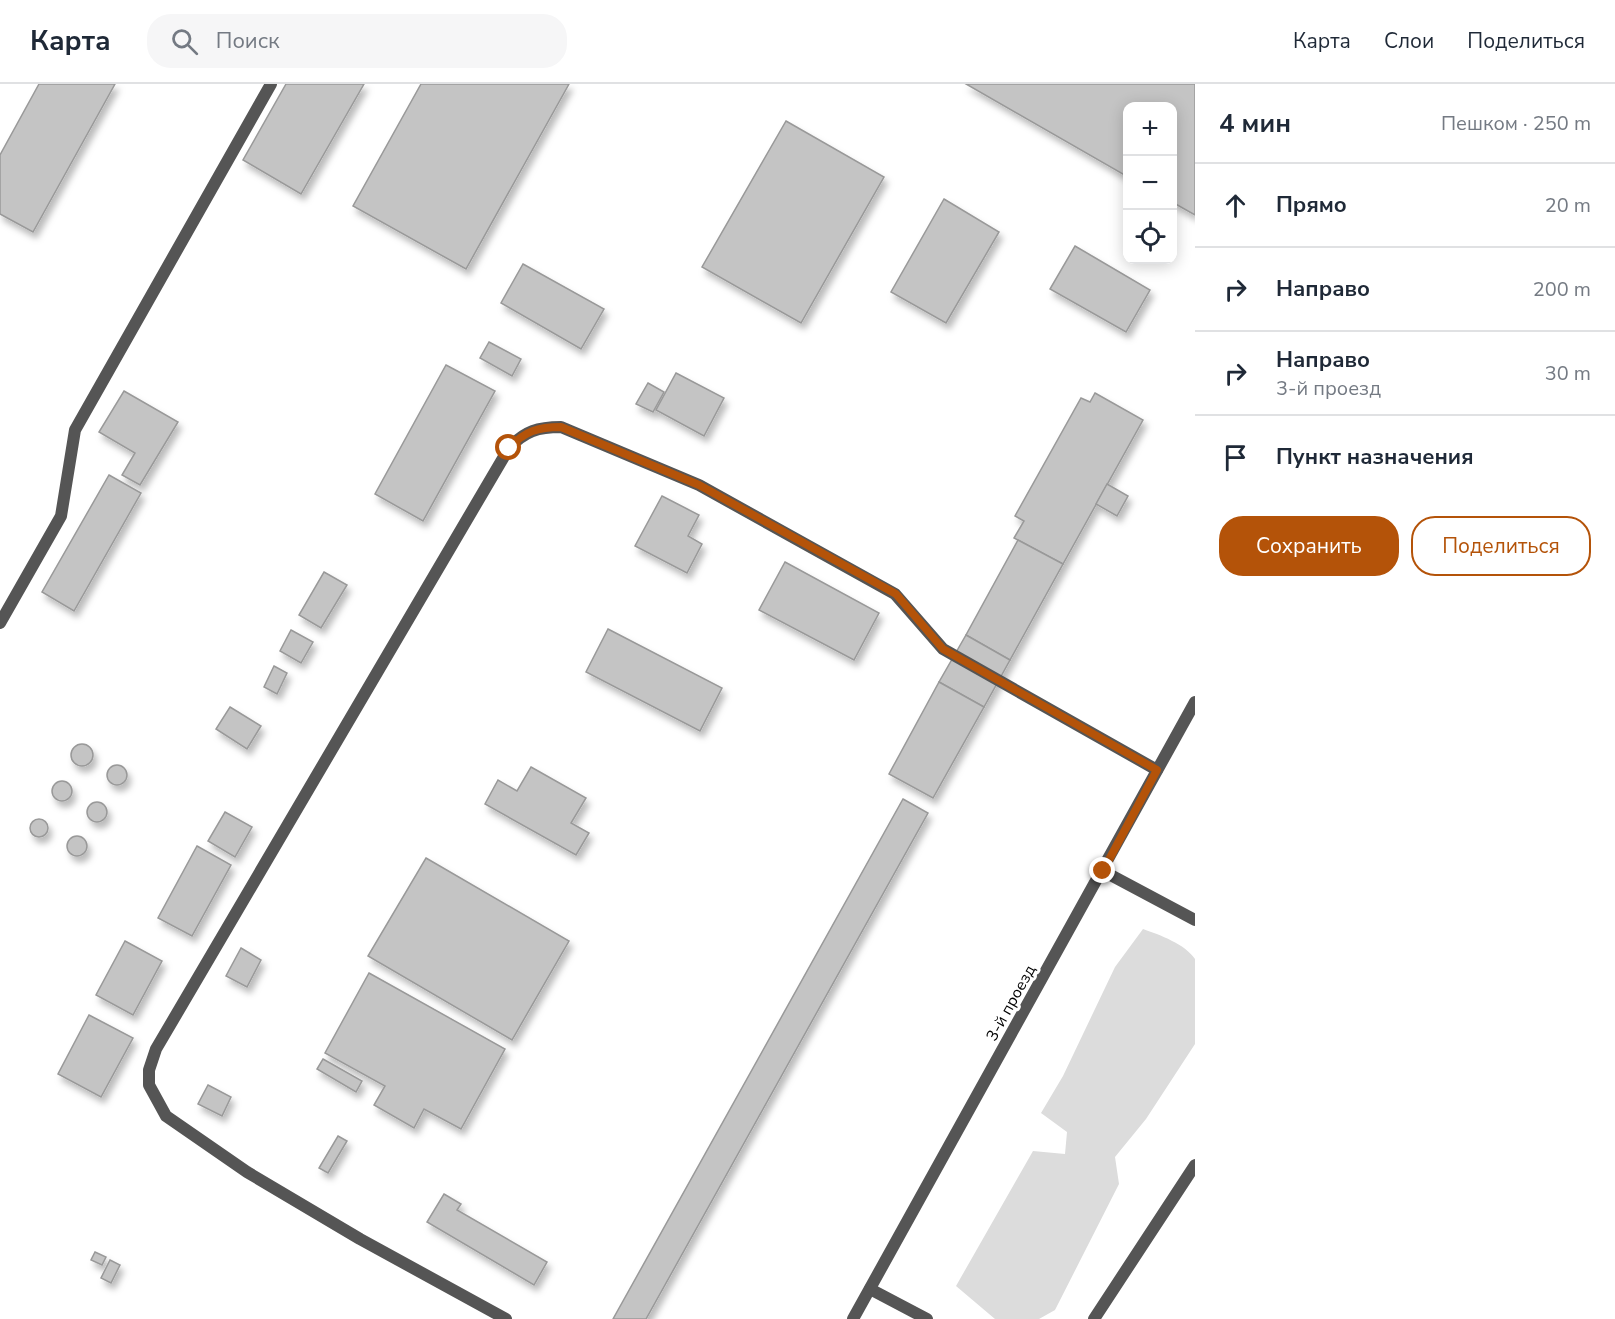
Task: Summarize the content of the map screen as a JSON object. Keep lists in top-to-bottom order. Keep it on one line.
{"streets":{"street":["3-й проезд"]},"page":{"header":"Карта","search":"Поиск","nav":["Карта","Слои","Поделиться"],"heading":["4 мин","Пешком · 250 m"],"map_buttons":["+","−"],"list":[["Прямо","20 m"],["Направо","200 m"],["Направо","3-й проезд","30 m"],"Пункт назначения"],"buttons":["Сохранить","Поделиться"]}}
